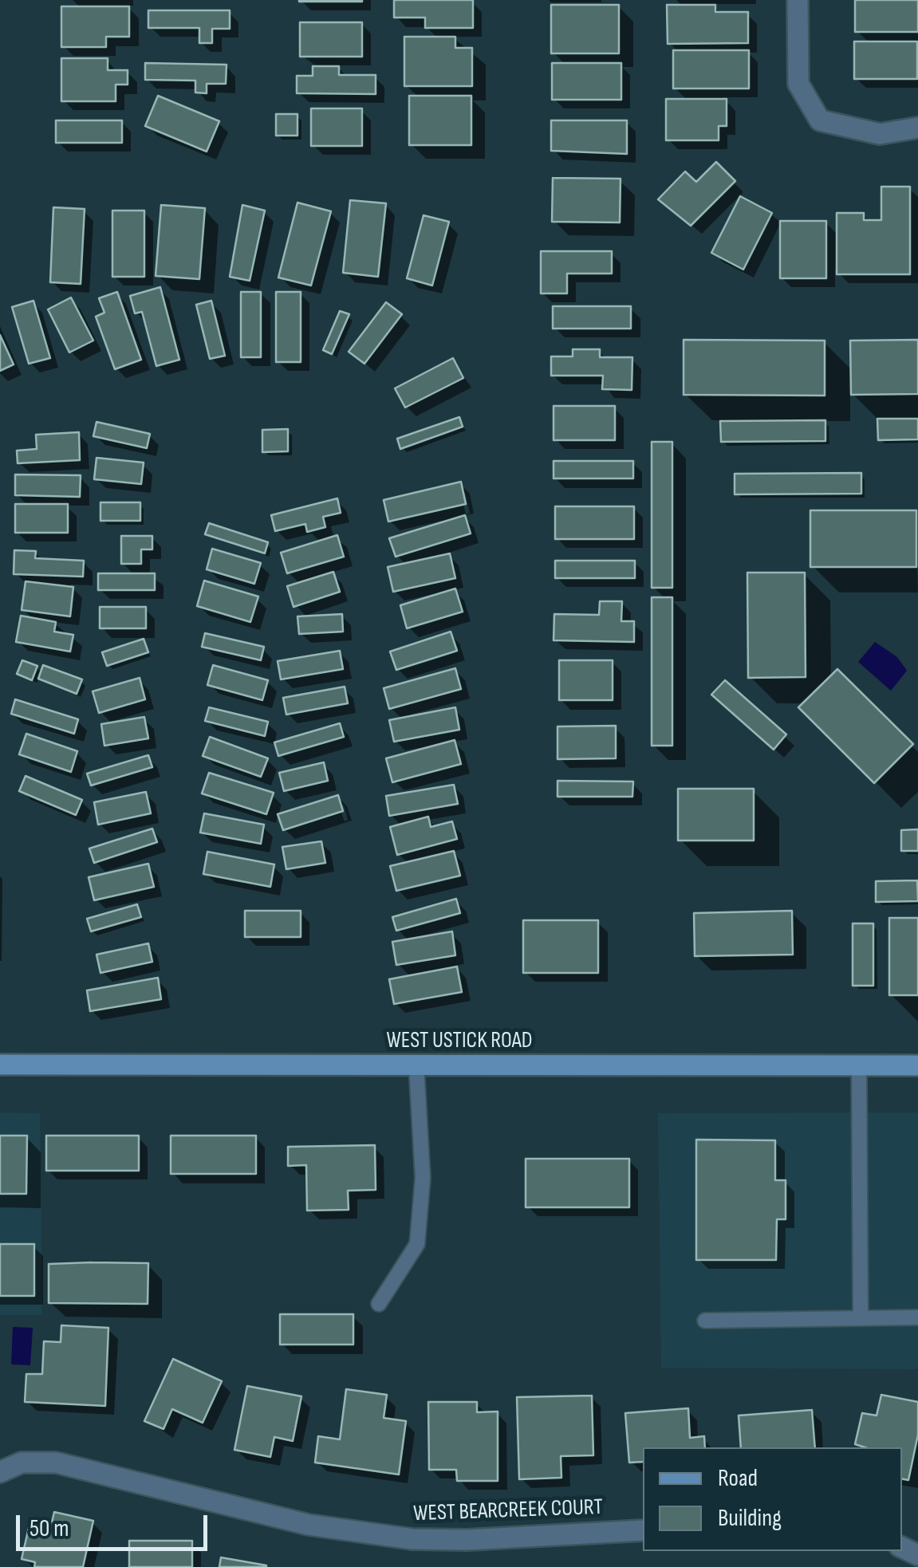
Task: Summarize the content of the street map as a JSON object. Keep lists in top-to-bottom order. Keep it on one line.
{"streets":{"main road":["WEST USTICK ROAD"],"street":["WEST BEARCREEK COURT"]},"legend":["Road","Building"],"scale_bar":"50 m"}
